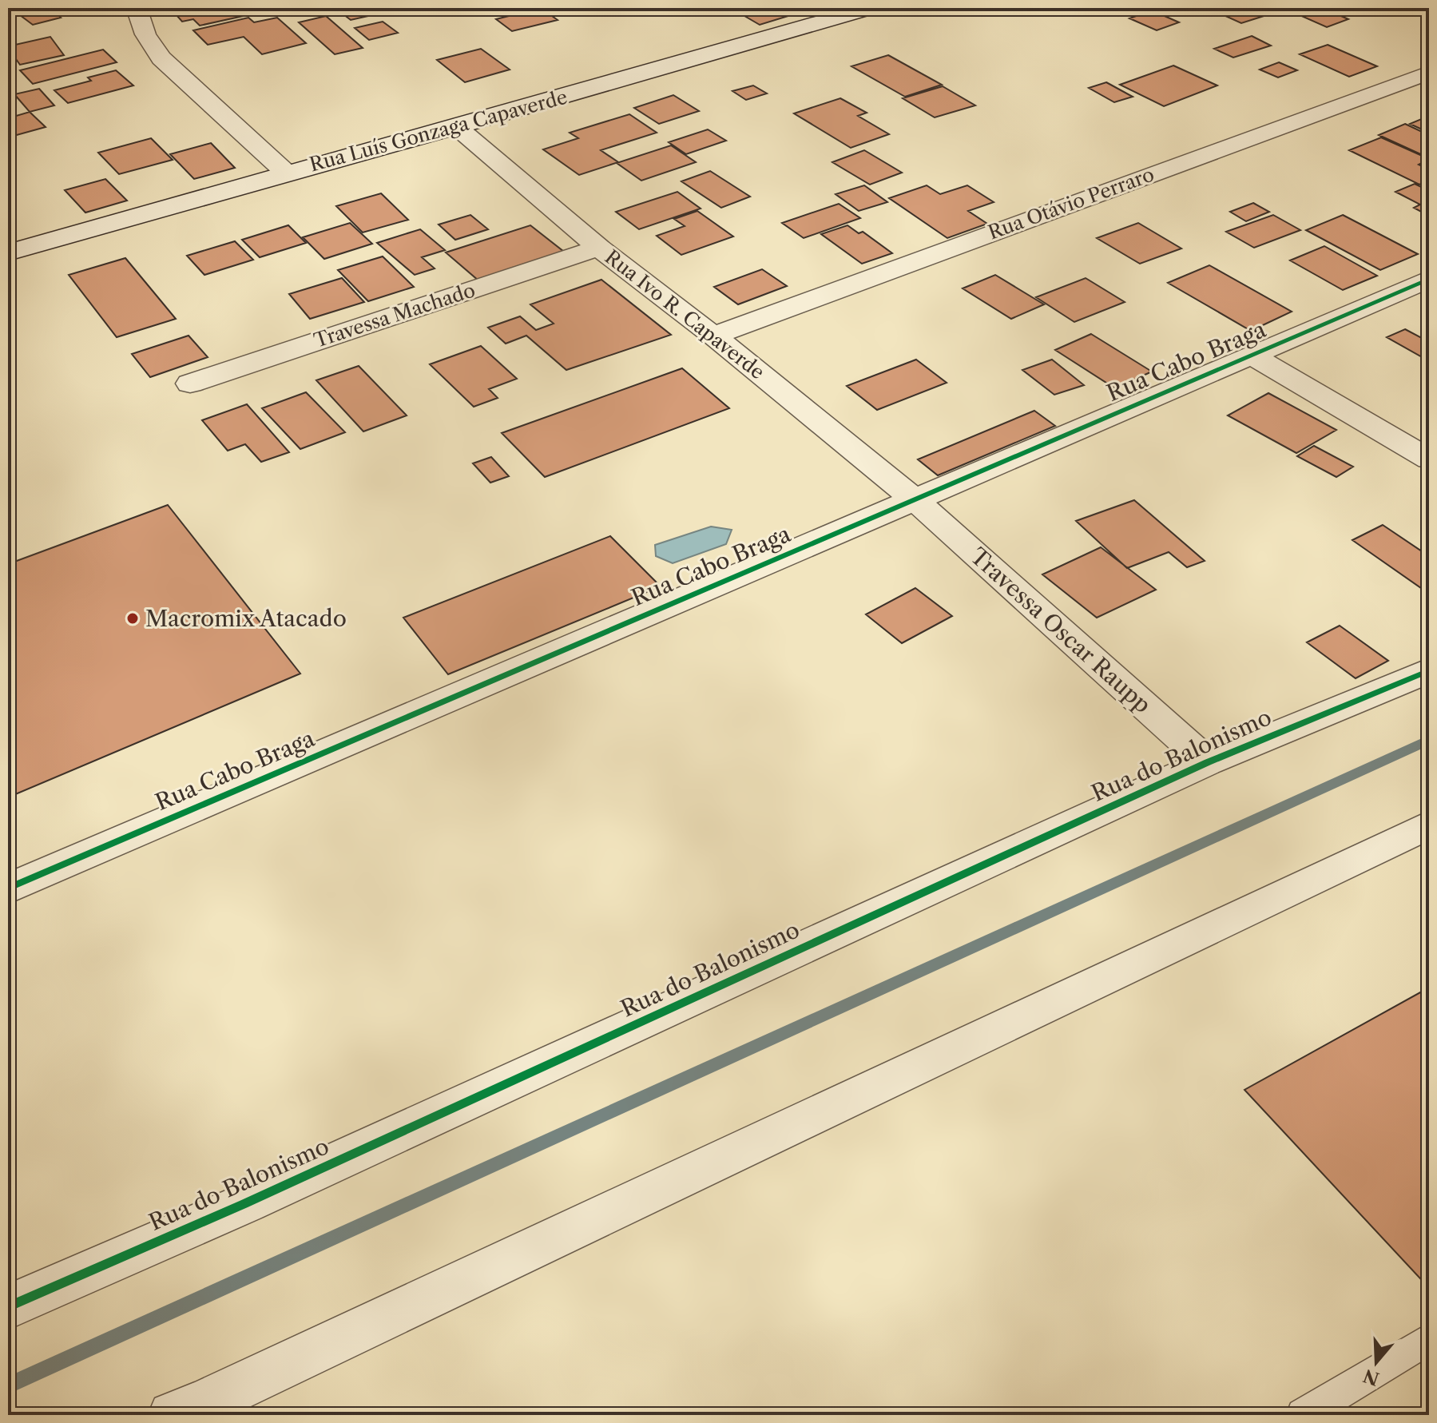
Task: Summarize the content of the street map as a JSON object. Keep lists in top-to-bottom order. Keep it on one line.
{"streets":{"street":["Rua Luís Gonzaga Capaverde","Rua Otávio Perraro","Rua Ivo R. Capaverde","Travessa Machado","Rua Cabo Braga","Travessa Oscar Raupp","Rua do Balonismo"]},"crossings":[["Rua Luís Gonzaga Capaverde","Rua Ivo R. Capaverde"],["Rua Otávio Perraro","Rua Ivo R. Capaverde"],["Rua Ivo R. Capaverde","Travessa Machado"],["Rua Ivo R. Capaverde","Rua Cabo Braga"],["Rua Ivo R. Capaverde","Travessa Oscar Raupp"],["Rua Cabo Braga","Travessa Oscar Raupp"],["Travessa Oscar Raupp","Rua do Balonismo"]],"places":["Macromix Atacado"],"north":"bottom"}
